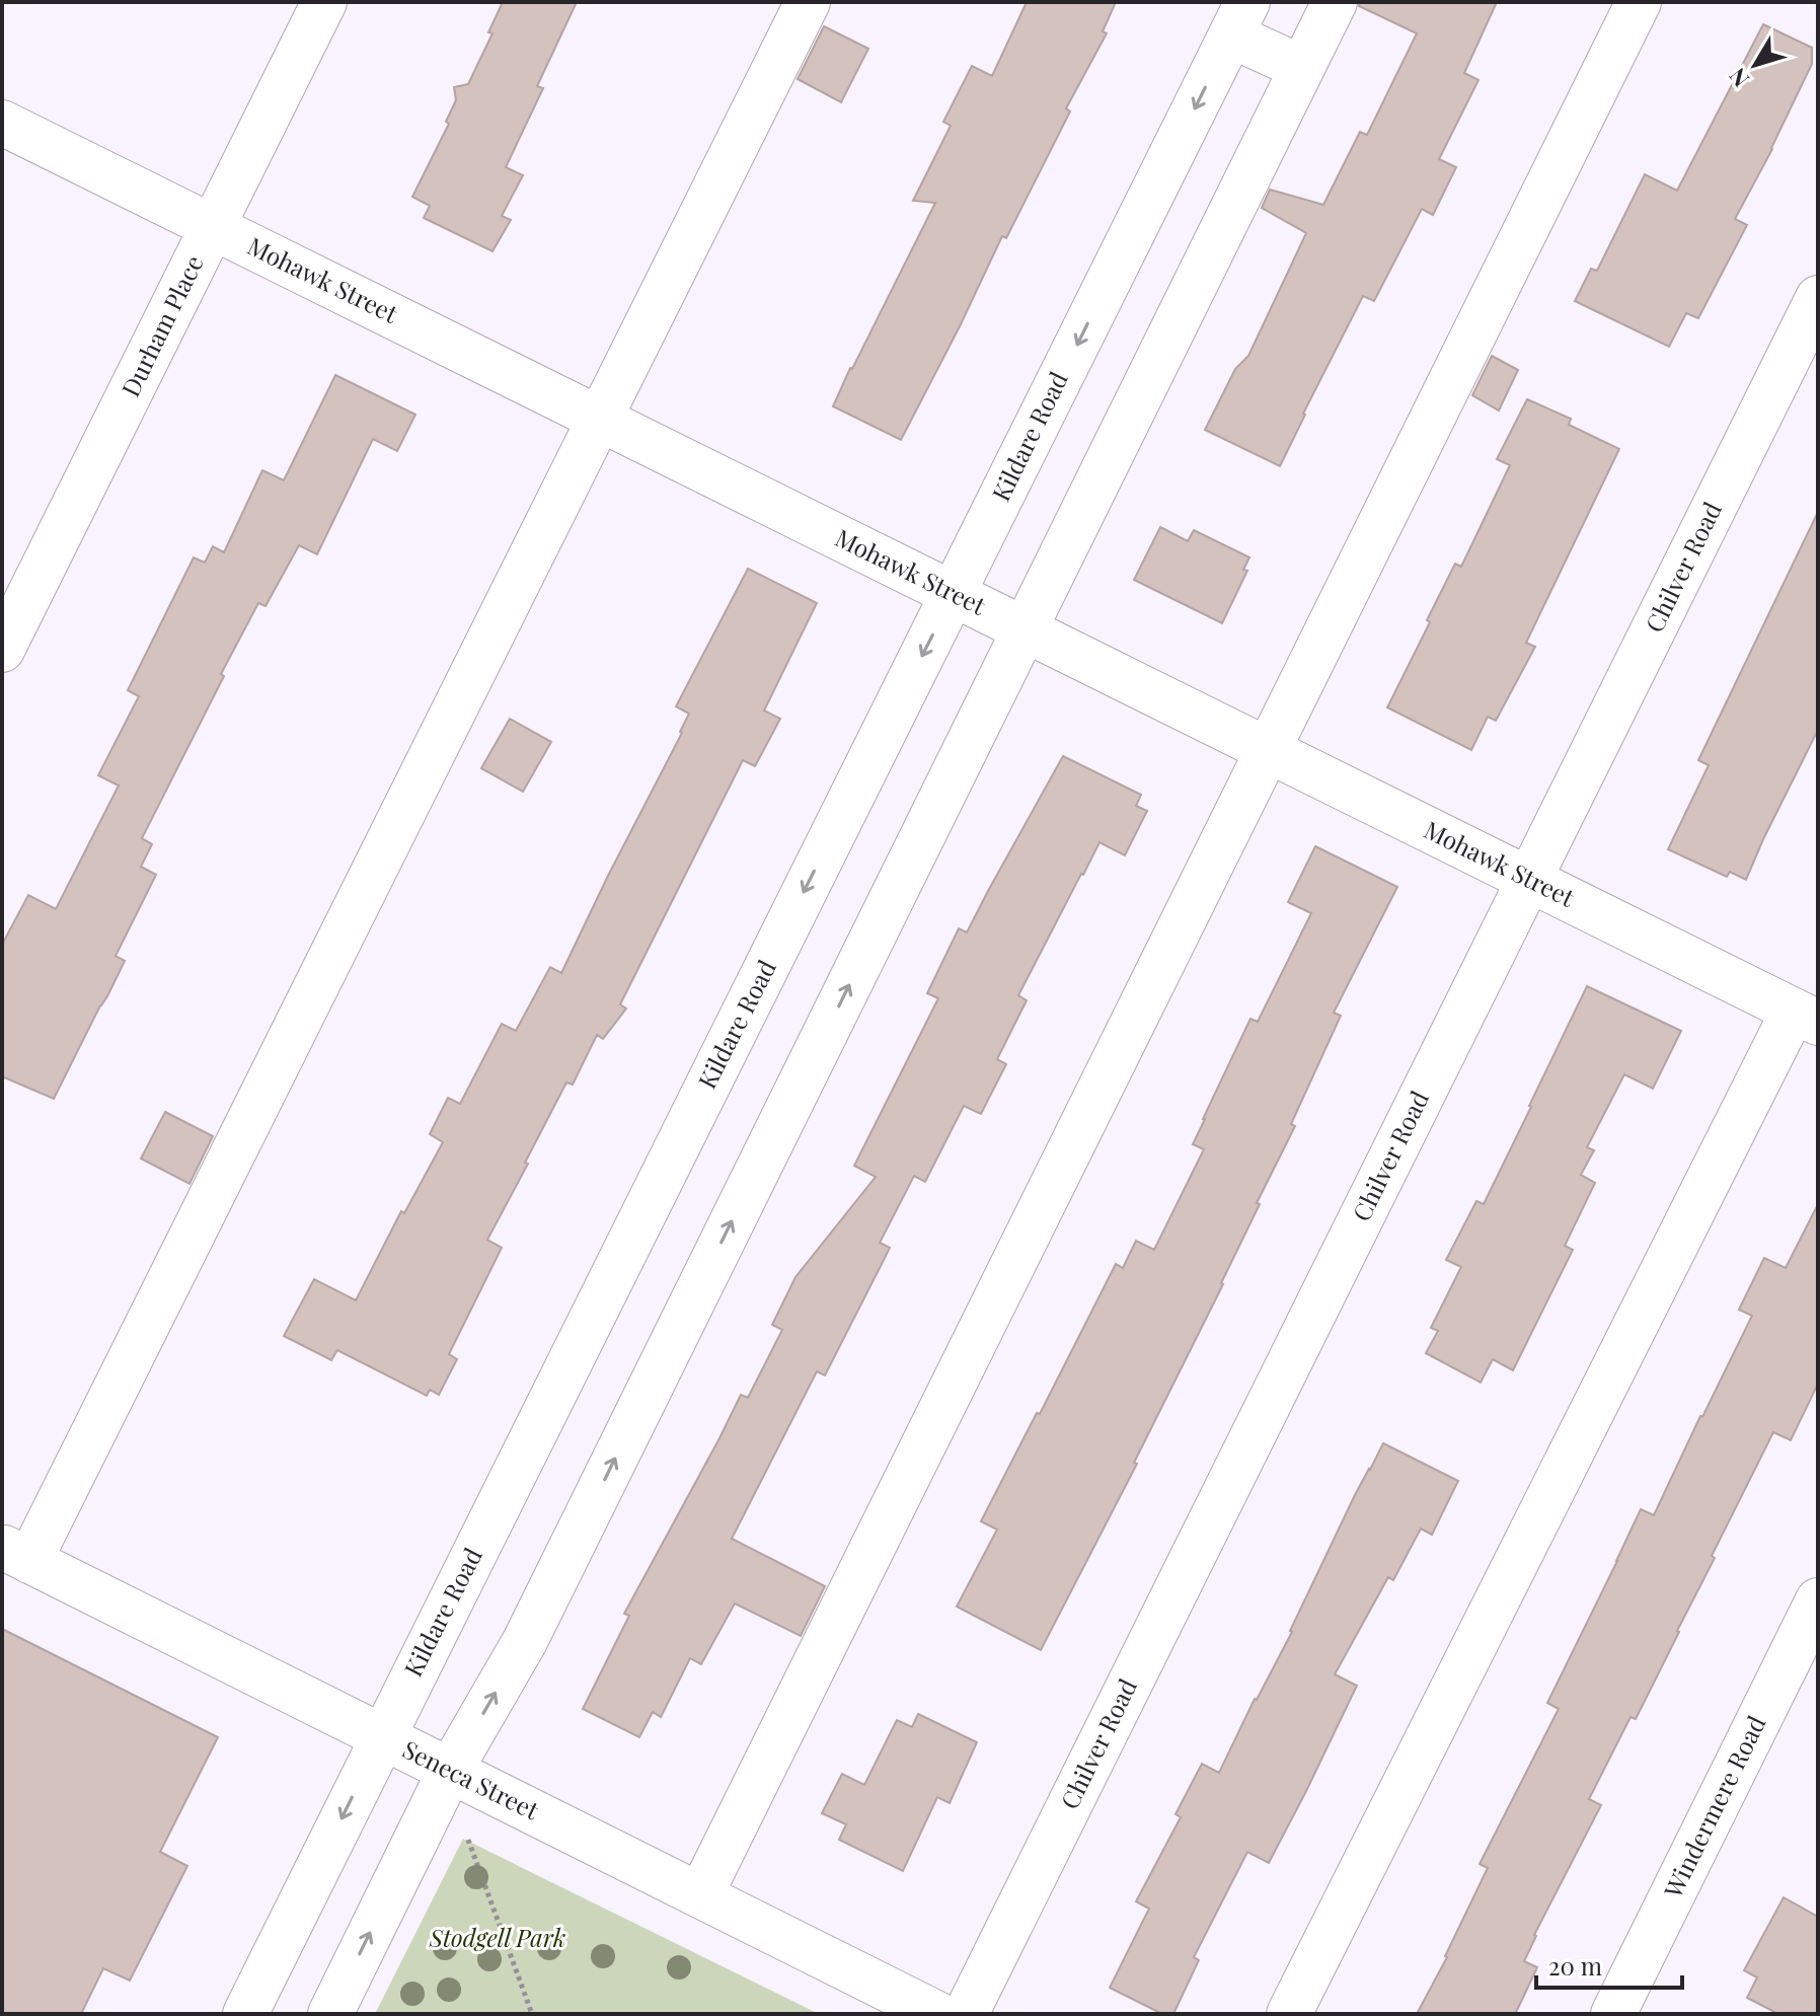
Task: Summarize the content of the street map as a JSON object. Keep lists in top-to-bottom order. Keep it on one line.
{"streets":{"street":["Mohawk Street","Durham Place","Kildare Road","Chilver Road","Seneca Street","Windermere Road"]},"crossings":[["Mohawk Street","Durham Place"],["Mohawk Street","Kildare Road"],["Mohawk Street","Chilver Road"],["Kildare Road","Seneca Street"]],"parks":["Stodgell Park"],"scale_bar":"20 m","north":"bottom left"}
